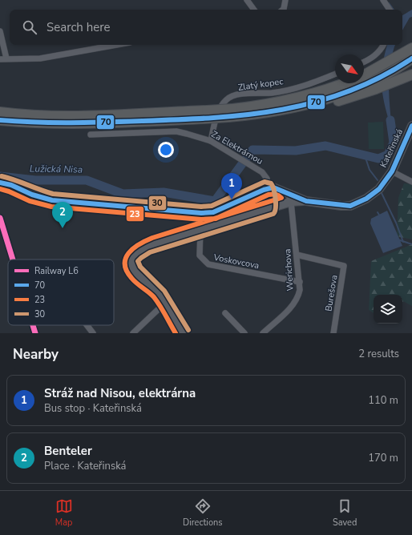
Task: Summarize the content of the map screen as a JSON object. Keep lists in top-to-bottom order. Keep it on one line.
{"streets":{"street":["Zlatý kopec","Za Elektrárnou","Kateřinská","Voskovcova","Werichova","Burešova"]},"crossings":[["Zlatý kopec","Za Elektrárnou"],["Za Elektrárnou","Kateřinská"],["Kateřinská","Werichova"],["Voskovcova","Werichova"],["Werichova","Burešova"]],"water":["Lužická Nisa"],"lines":["transit line 70","transit line 30","transit line 23","rail line L6"],"legend":["Railway L6","70","23","30"],"north":"bottom right","page":{"search":"Search here","pins":["1","2"],"heading":["Nearby","2 results"],"list":[{"mark":"1","name":"Stráž nad Nisou, elektrárna","note":"Bus stop · Kateřinská","value":"110 m"},{"mark":"2","name":"Benteler","note":"Place · Kateřinská","value":"170 m"}],"nav":["Map","Directions","Saved"]}}
